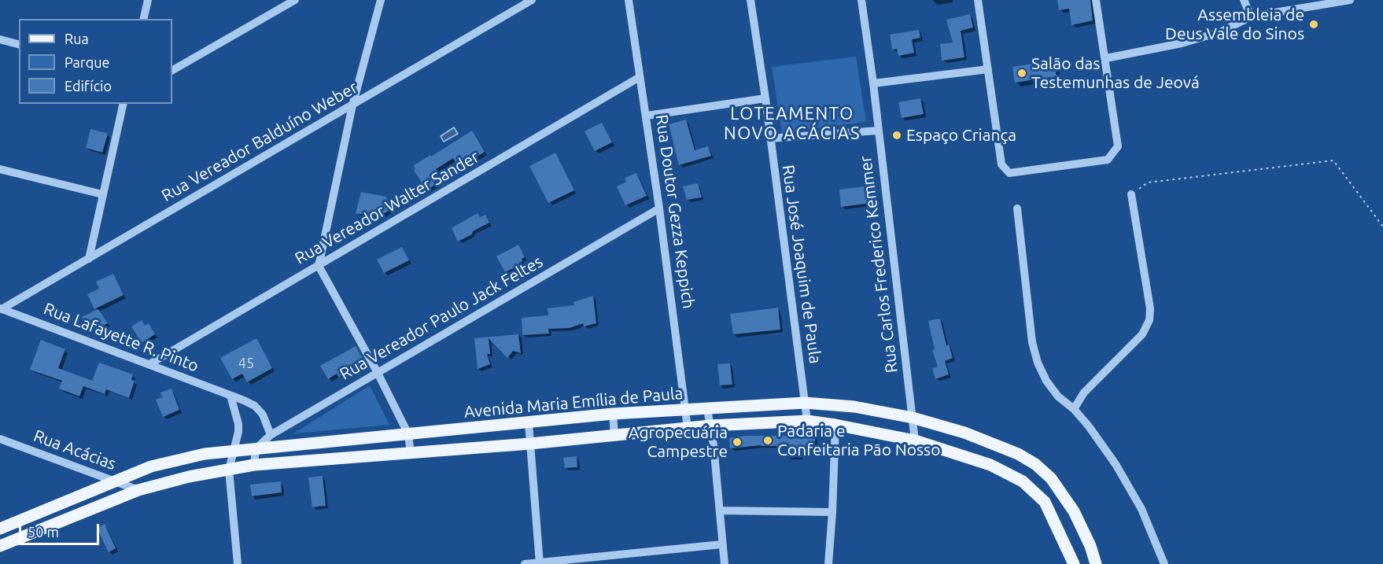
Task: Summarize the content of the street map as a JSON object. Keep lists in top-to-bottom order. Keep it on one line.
{"streets":{"main road":["Avenida Maria Emília de Paula"],"street":["Rua Vereador Balduíno Weber","Rua Vereador Walter Sander","Rua Doutor Gezza Keppich","Rua José Joaquim de Paula","Rua Carlos Frederico Kemmer","Rua Vereador Paulo Jack Feltes","Rua Lafayette R. Pinto","Rua Acácias"]},"crossings":[["Rua Vereador Balduíno Weber","Rua Lafayette R. Pinto"],["Rua Vereador Walter Sander","Rua Doutor Gezza Keppich"],["Rua Vereador Walter Sander","Rua Lafayette R. Pinto"],["Rua Doutor Gezza Keppich","Rua Vereador Paulo Jack Feltes"],["Rua Doutor Gezza Keppich","Avenida Maria Emília de Paula"],["Rua José Joaquim de Paula","Avenida Maria Emília de Paula"],["Rua Carlos Frederico Kemmer","Avenida Maria Emília de Paula"],["Rua Vereador Paulo Jack Feltes","Rua Lafayette R. Pinto"],["Rua Vereador Paulo Jack Feltes","Avenida Maria Emília de Paula"],["Avenida Maria Emília de Paula","Rua Acácias"]],"districts":["LOTEAMENTO NOVO ACÁCIAS"],"places":["Assembleia de Deus Vale do Sinos","Salão das Testemunhas de Jeová","Espaço Criança","Padaria e Confeitaria Pão Nosso","Agropecuária Campestre"],"house_numbers":["45"],"legend":["Rua","Parque","Edifício"],"scale_bar":"50 m"}
